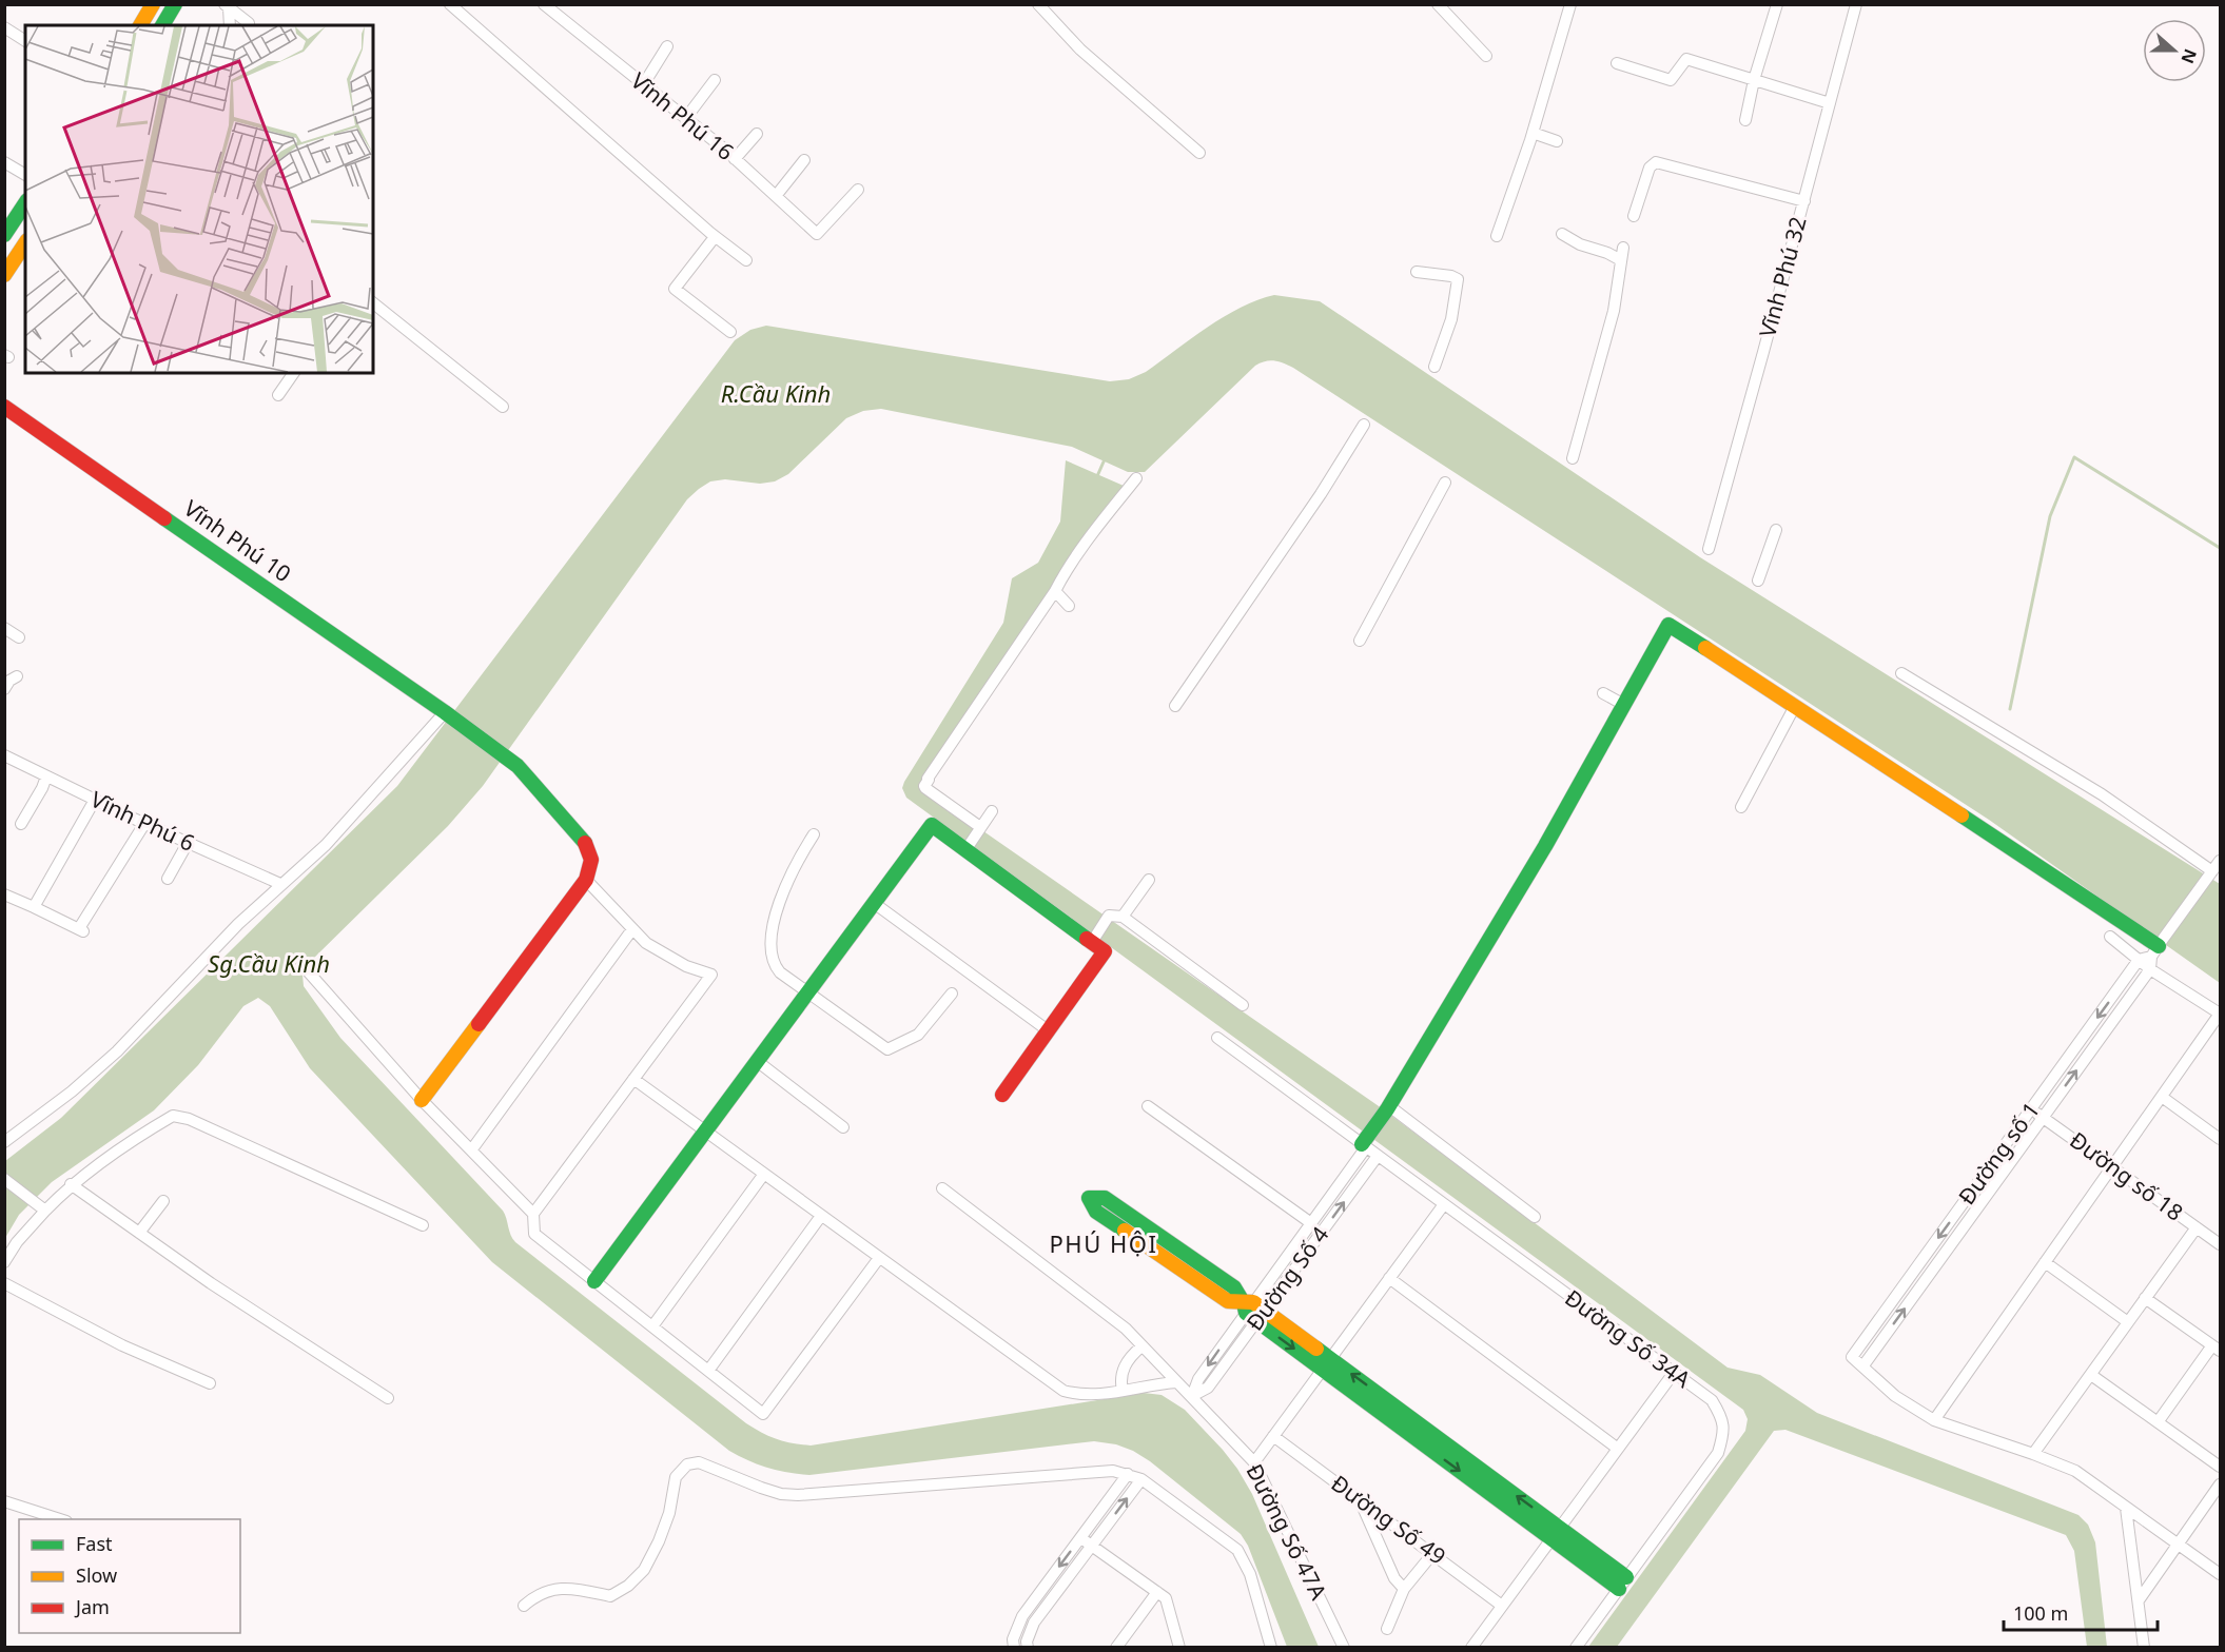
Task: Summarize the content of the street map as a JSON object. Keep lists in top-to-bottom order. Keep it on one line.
{"streets":{"main road":["Vĩnh Phú 10"],"street":["Vĩnh Phú 16","Vĩnh Phú 32","Vĩnh Phú 6","Đường số 1","Đường số 18","Đường Số 4","Đường Số 34A","Đường Số 49","Đường Số 47A"]},"crossings":[["Đường số 1","Đường số 18"],["Đường Số 4","Đường Số 34A"]],"districts":["PHÚ HỘI"],"water":["R.Cầu Kinh","Sg.Cầu Kinh"],"legend":["Fast","Slow","Jam"],"scale_bar":"100 m","north":"right"}
